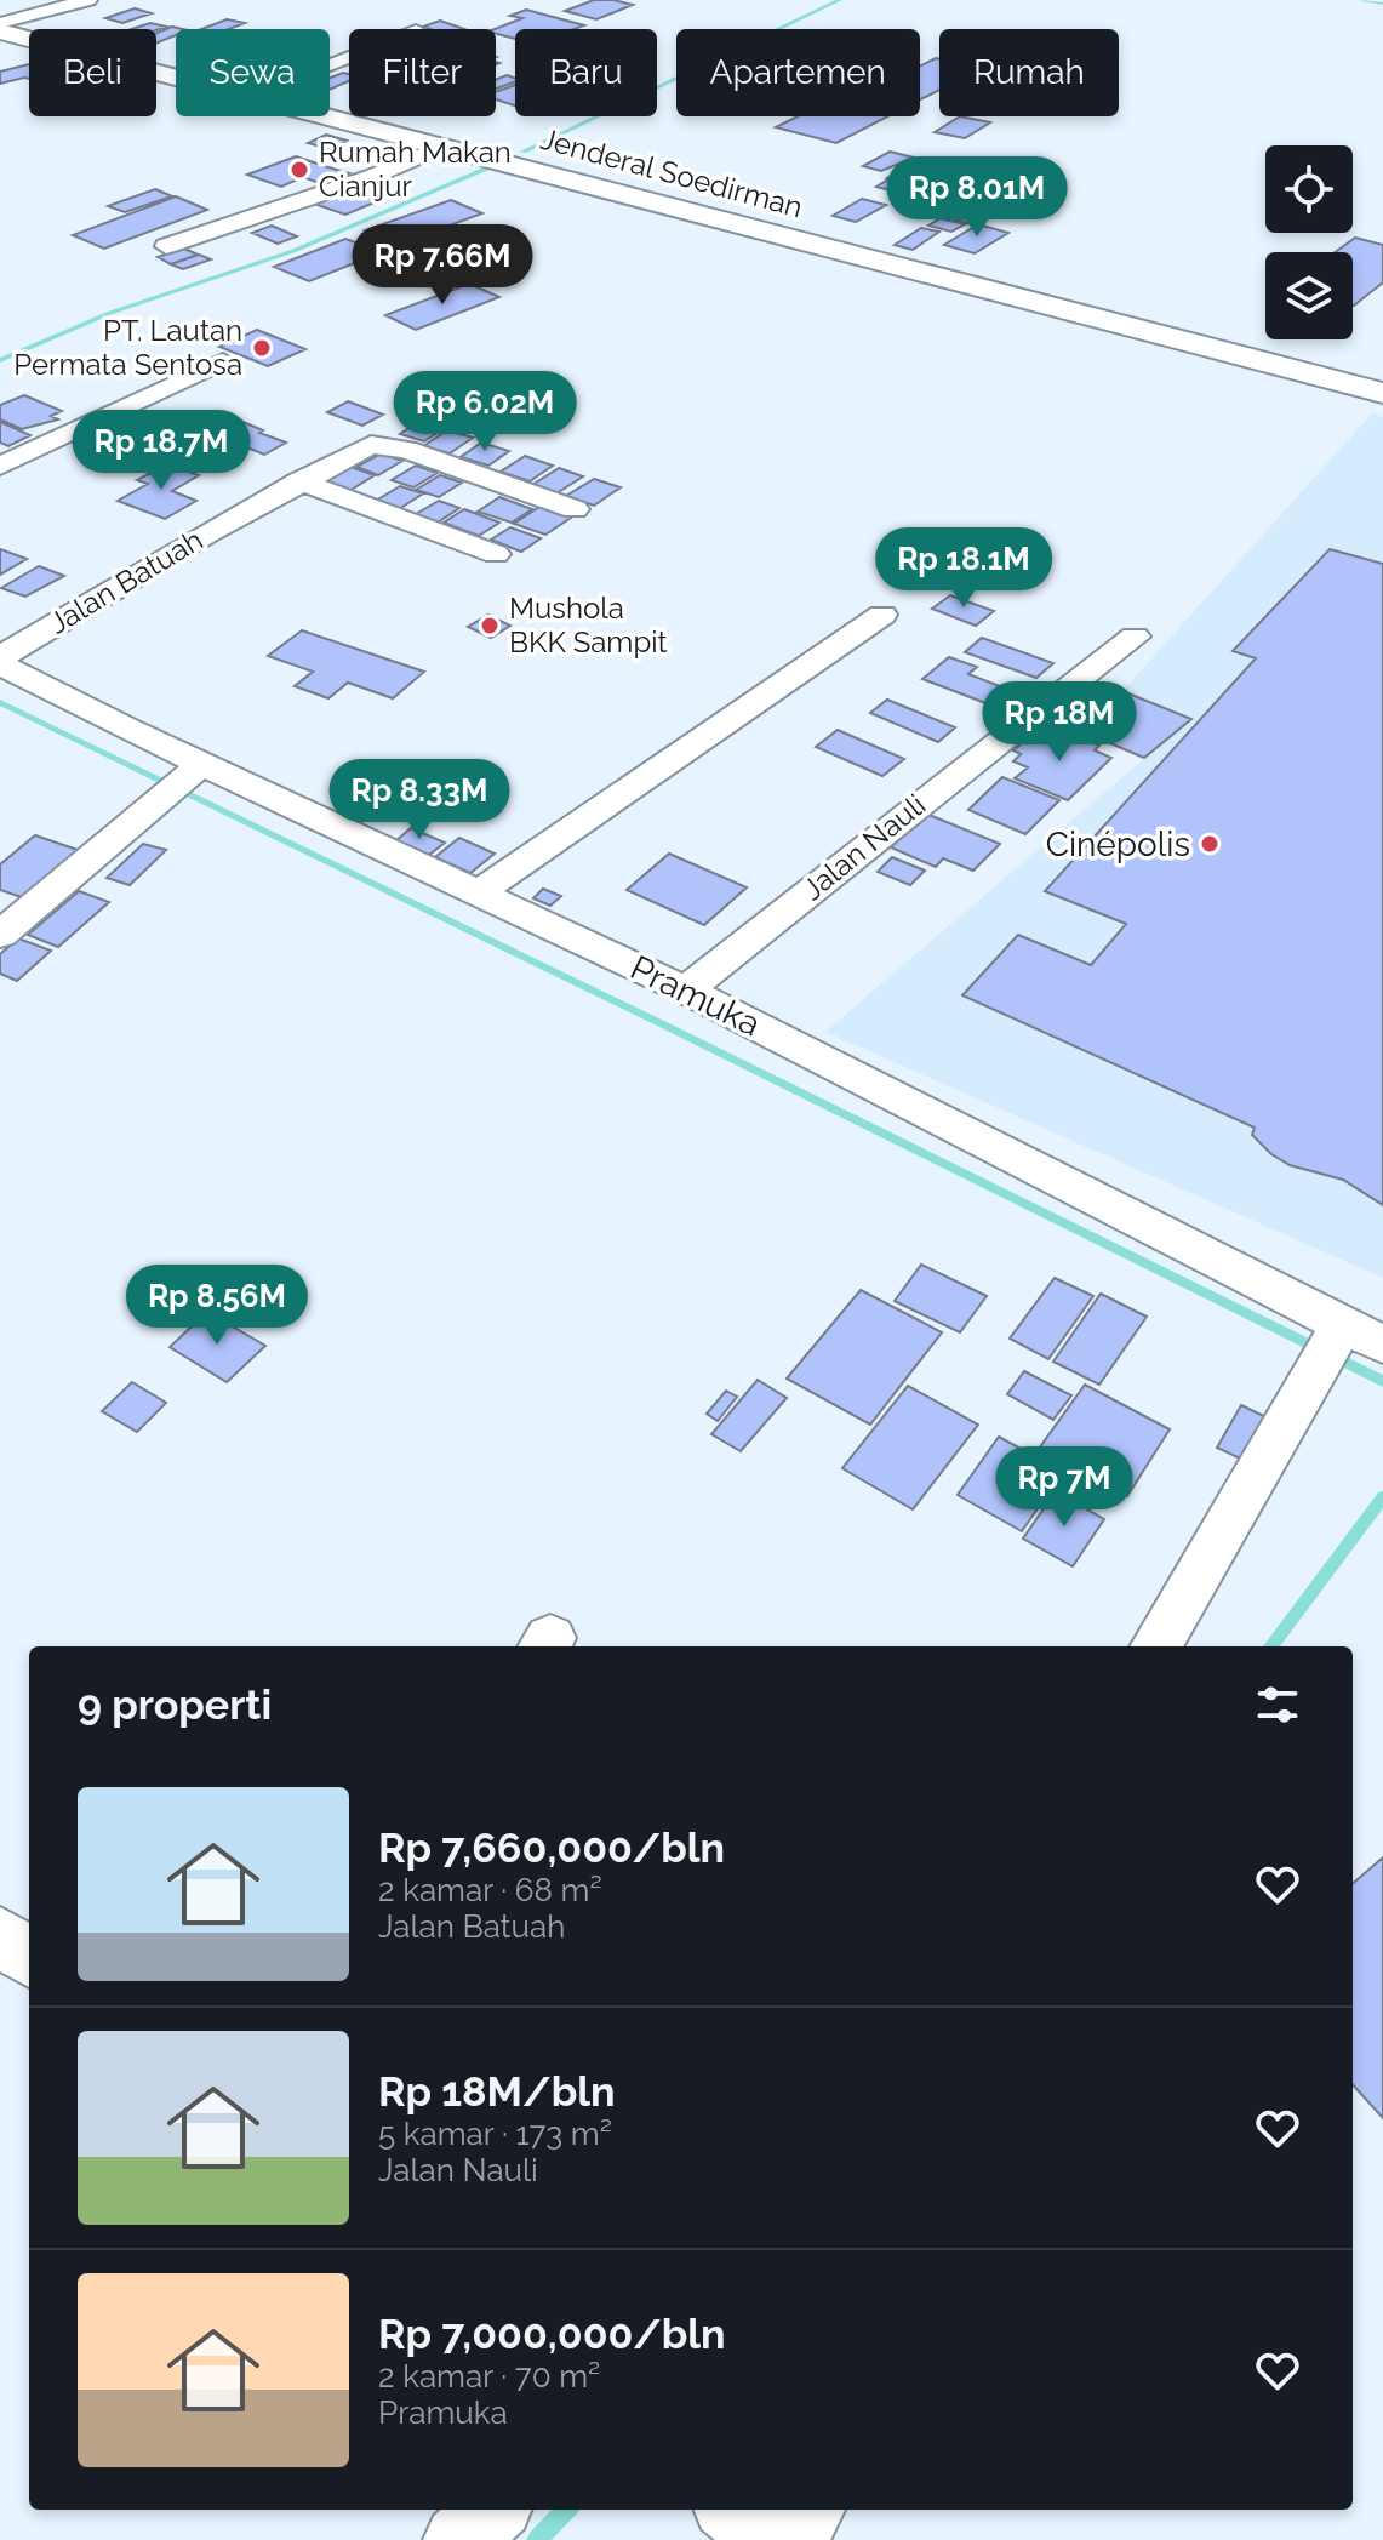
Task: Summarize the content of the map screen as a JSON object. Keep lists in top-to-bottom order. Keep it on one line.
{"streets":{"highway":["Jenderal Soedirman"],"street":["Jalan Batuah","Jalan Nauli","Pramuka"]},"crossings":[["Jalan Nauli","Pramuka"]],"places":["Rumah Makan Cianjur","PT. Lautan Permata Sentosa","Mushola BKK Sampit","Cinépolis"],"page":{"chip":["Beli","Sewa","Filter","Baru","Apartemen","Rumah"],"price":["Rp 8.01M","Rp 7.66M","Rp 6.02M","Rp 18.7M","Rp 18.1M","Rp 18M","Rp 8.33M","Rp 8.56M","Rp 7M"],"heading":"9 properti","list":[{"name":"Rp 7,660,000/bln","note":"2 kamar · 68 m² · Jalan Batuah"},{"name":"Rp 18M/bln","note":"5 kamar · 173 m² · Jalan Nauli"},{"name":"Rp 7,000,000/bln","note":"2 kamar · 70 m² · Pramuka"}]}}
